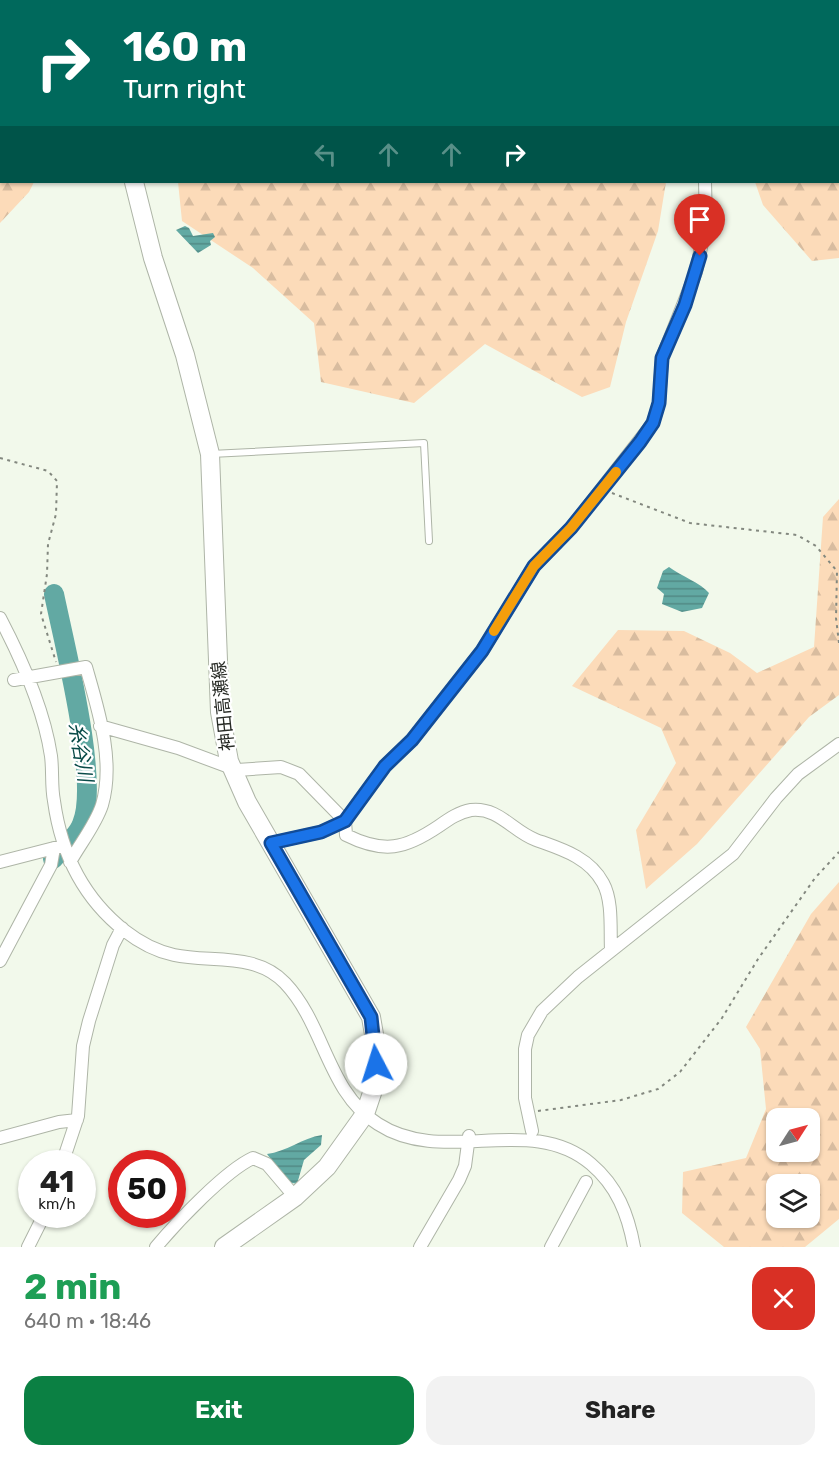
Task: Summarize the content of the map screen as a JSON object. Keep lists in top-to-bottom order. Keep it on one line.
{"streets":{"main road":["神田高瀬線"]},"water":["糸谷川"],"north":"top right","page":{"turn":["160 m","Turn right"],"speed":"41 km/h","limit":"50","heading":["2 min","640 m · 18:46"],"buttons":["Exit","Share"]}}
